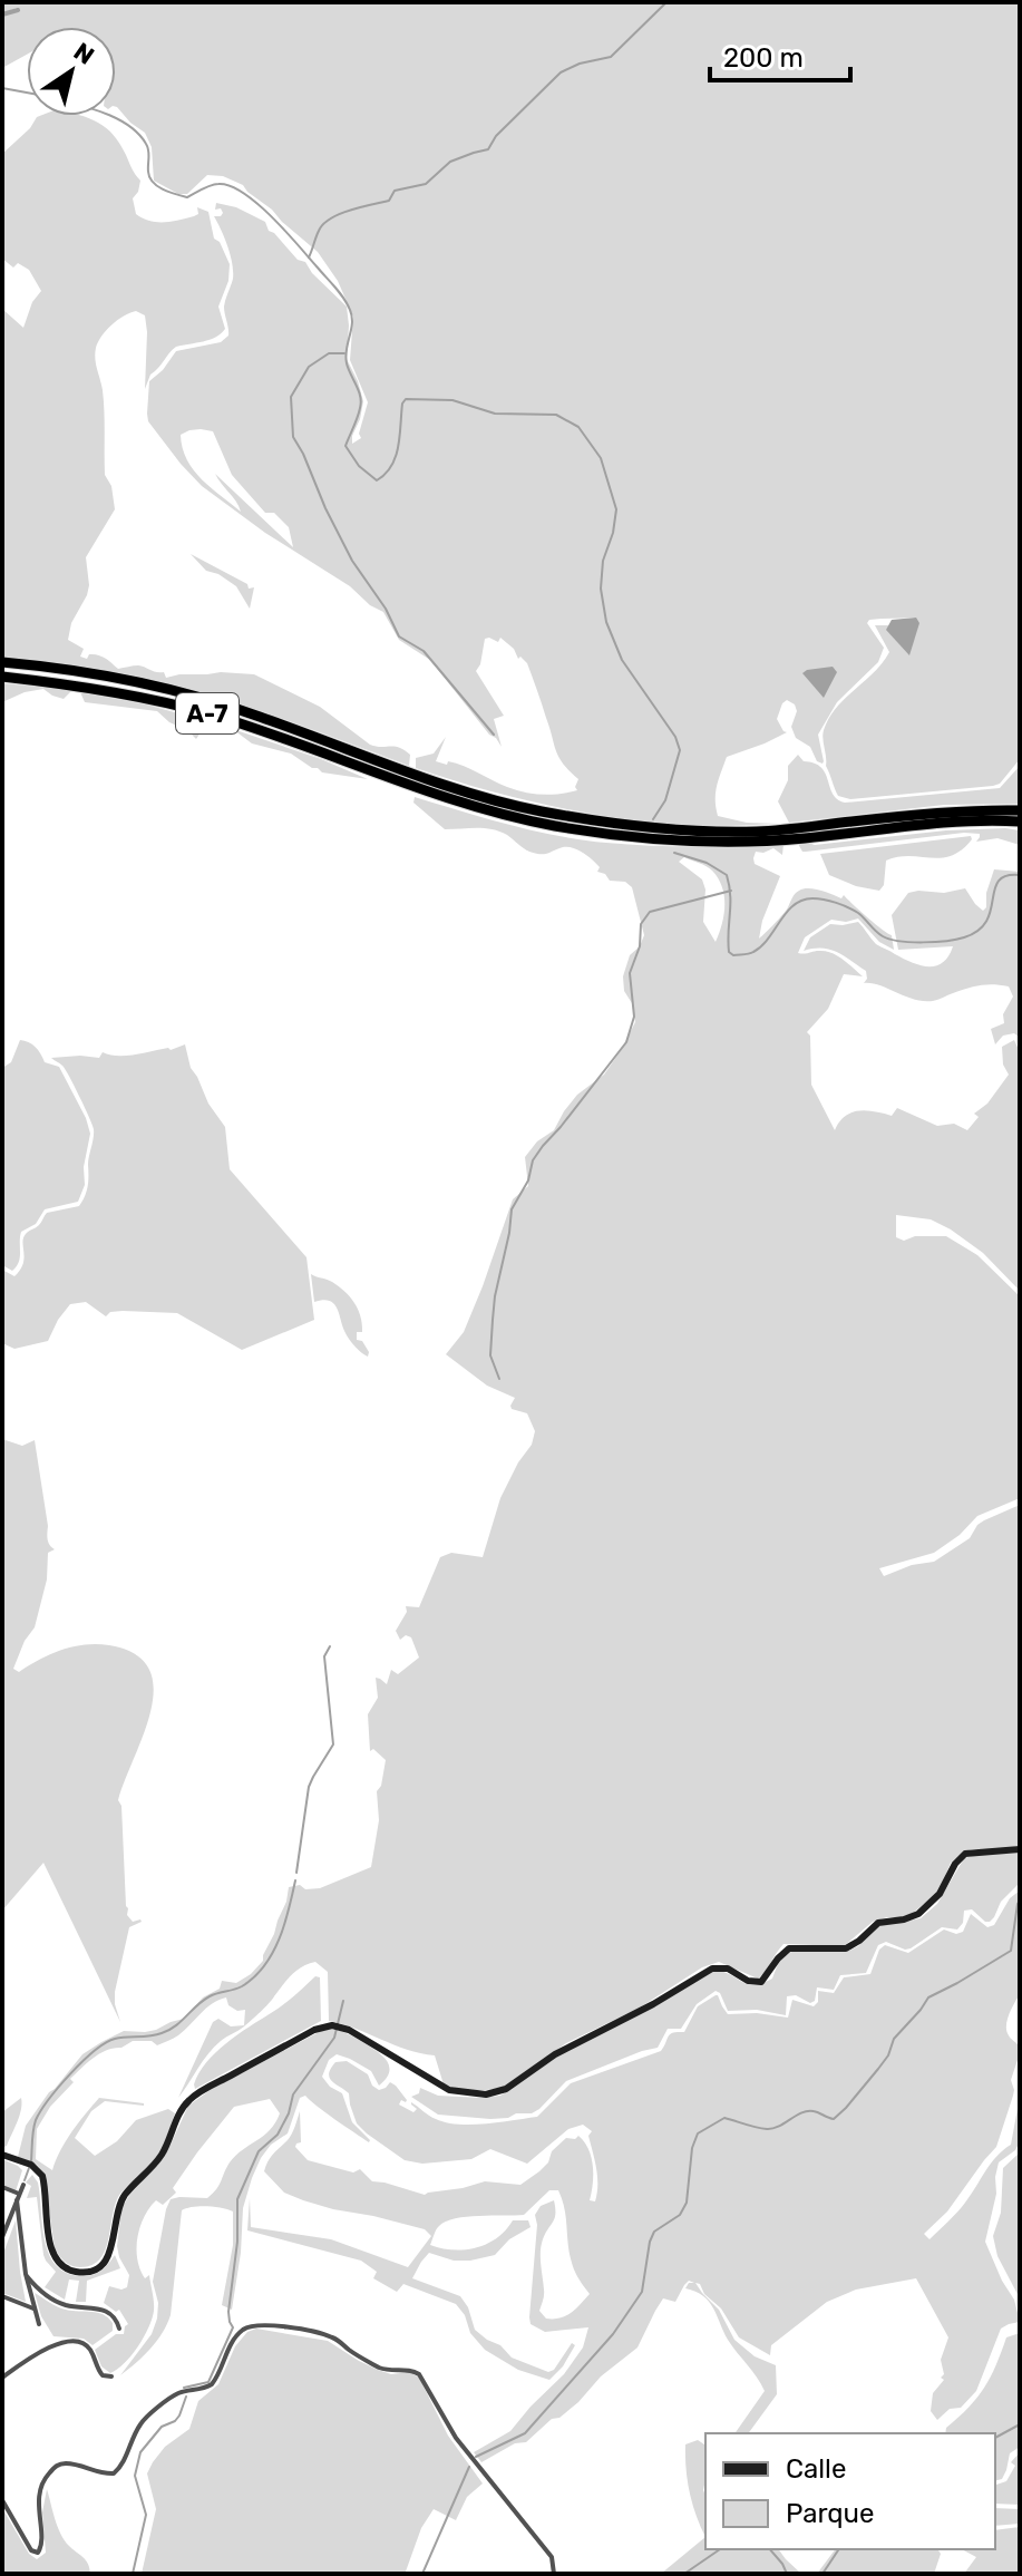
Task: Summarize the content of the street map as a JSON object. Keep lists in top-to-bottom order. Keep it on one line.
{"streets":{"highway":["A-7"]},"legend":["Calle","Parque"],"scale_bar":"200 m","north":"top right"}
